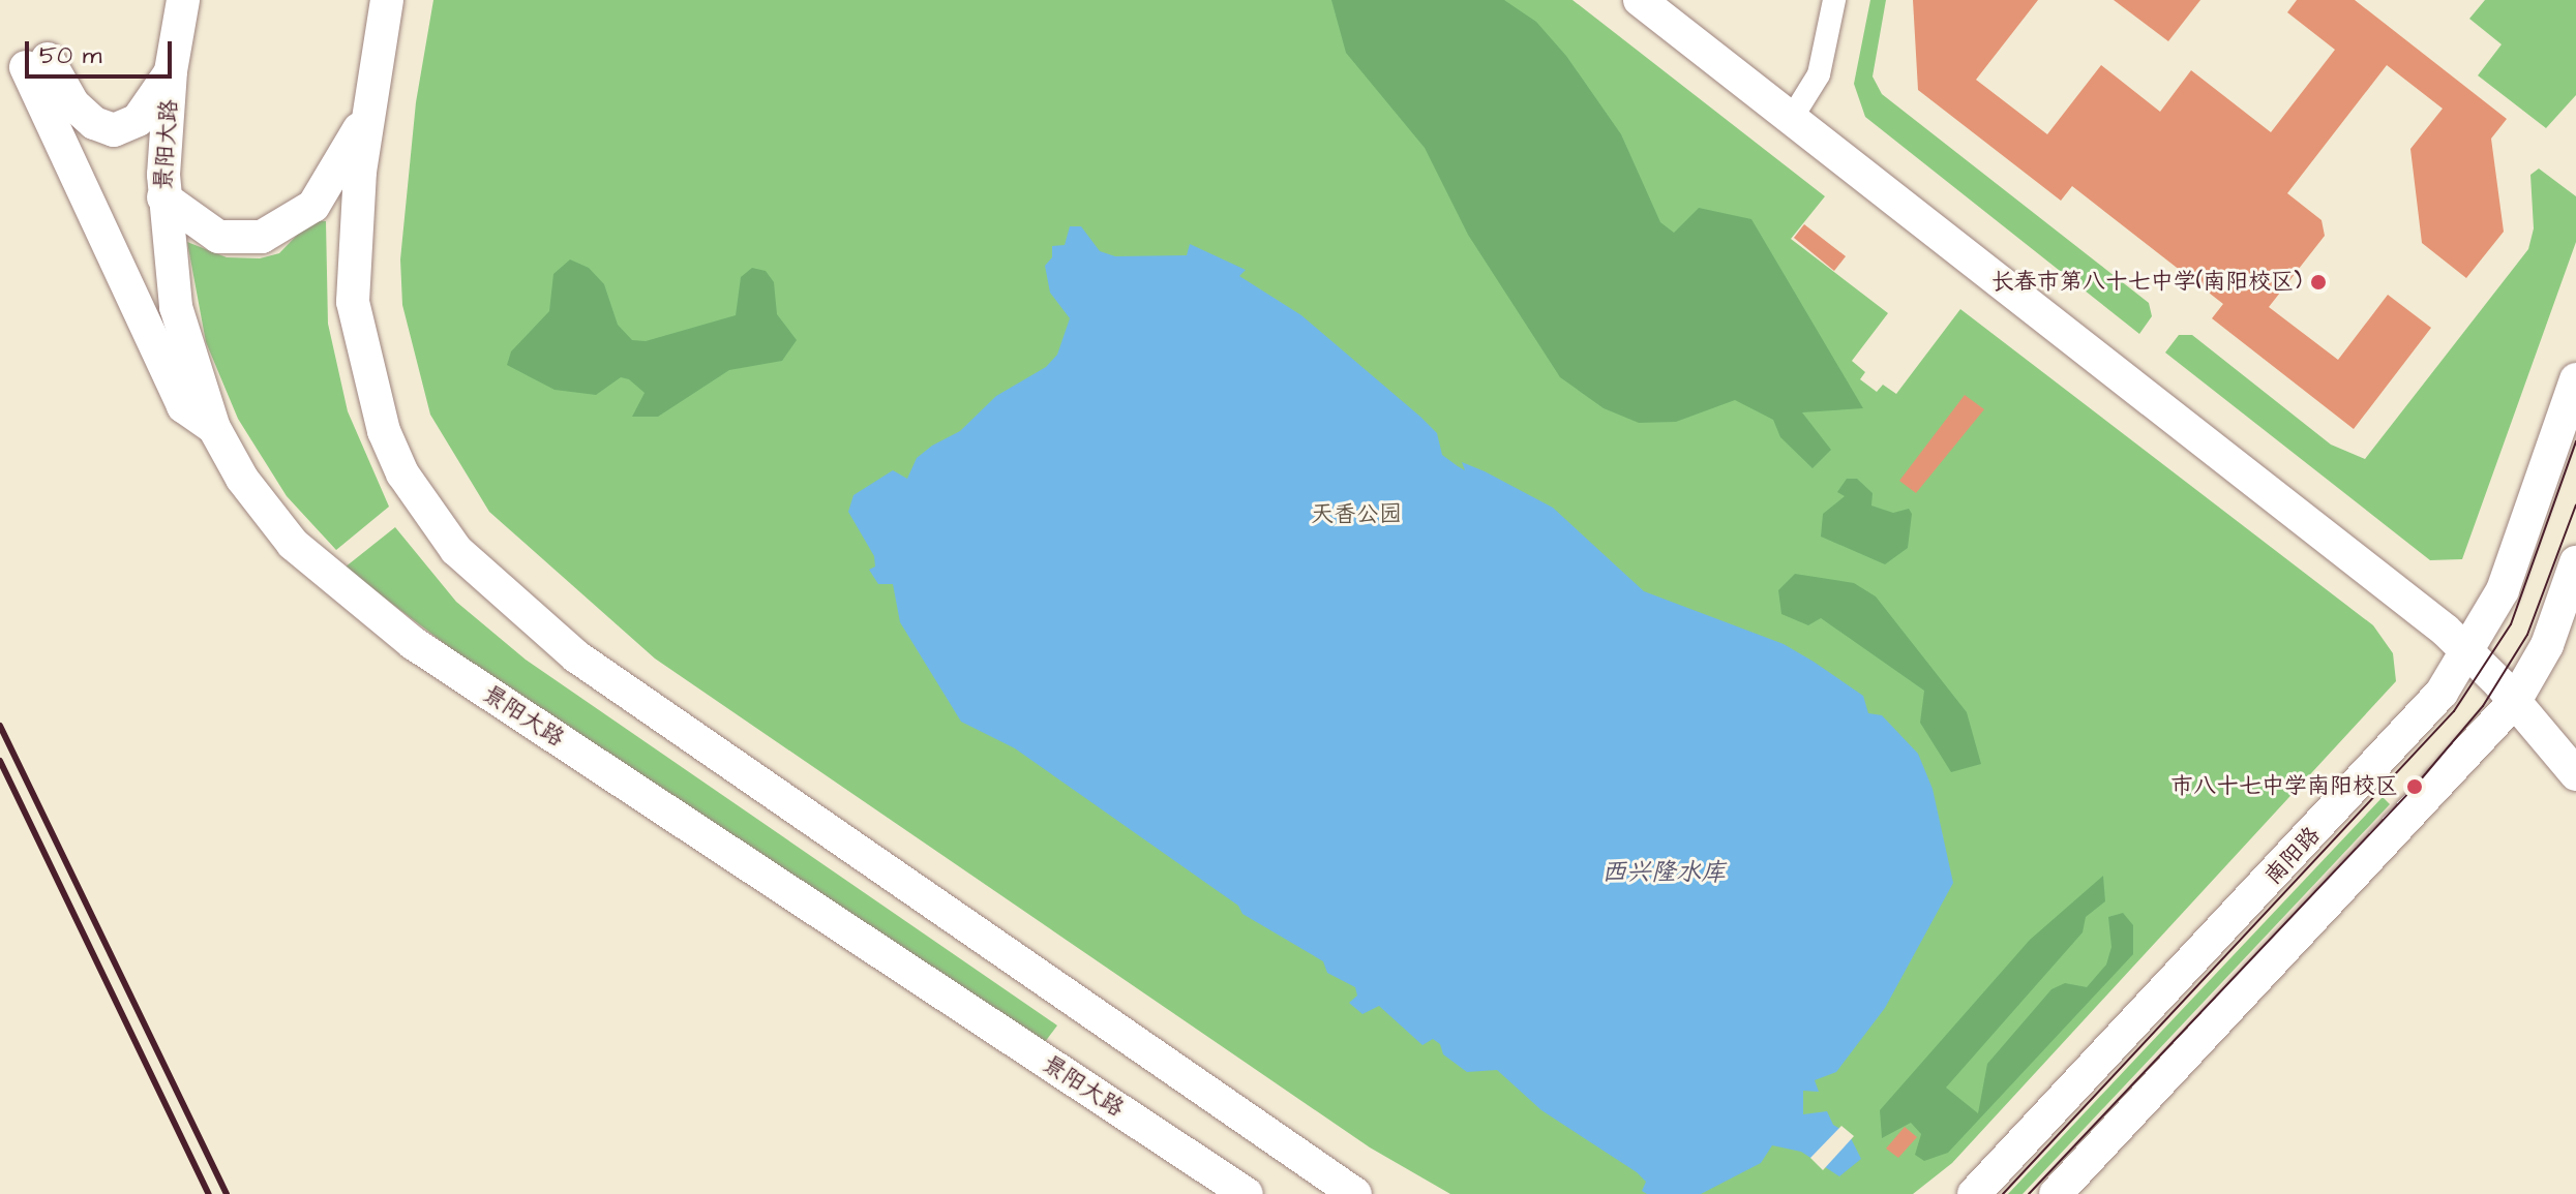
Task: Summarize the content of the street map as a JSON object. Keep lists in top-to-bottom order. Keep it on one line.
{"streets":{"main road":["景阳大路","南阳路"]},"water":["西兴隆水库"],"parks":["天香公园"],"places":["长春市第八十七中学(南阳校区)","市八十七中学南阳校区"],"scale_bar":"50 m"}
